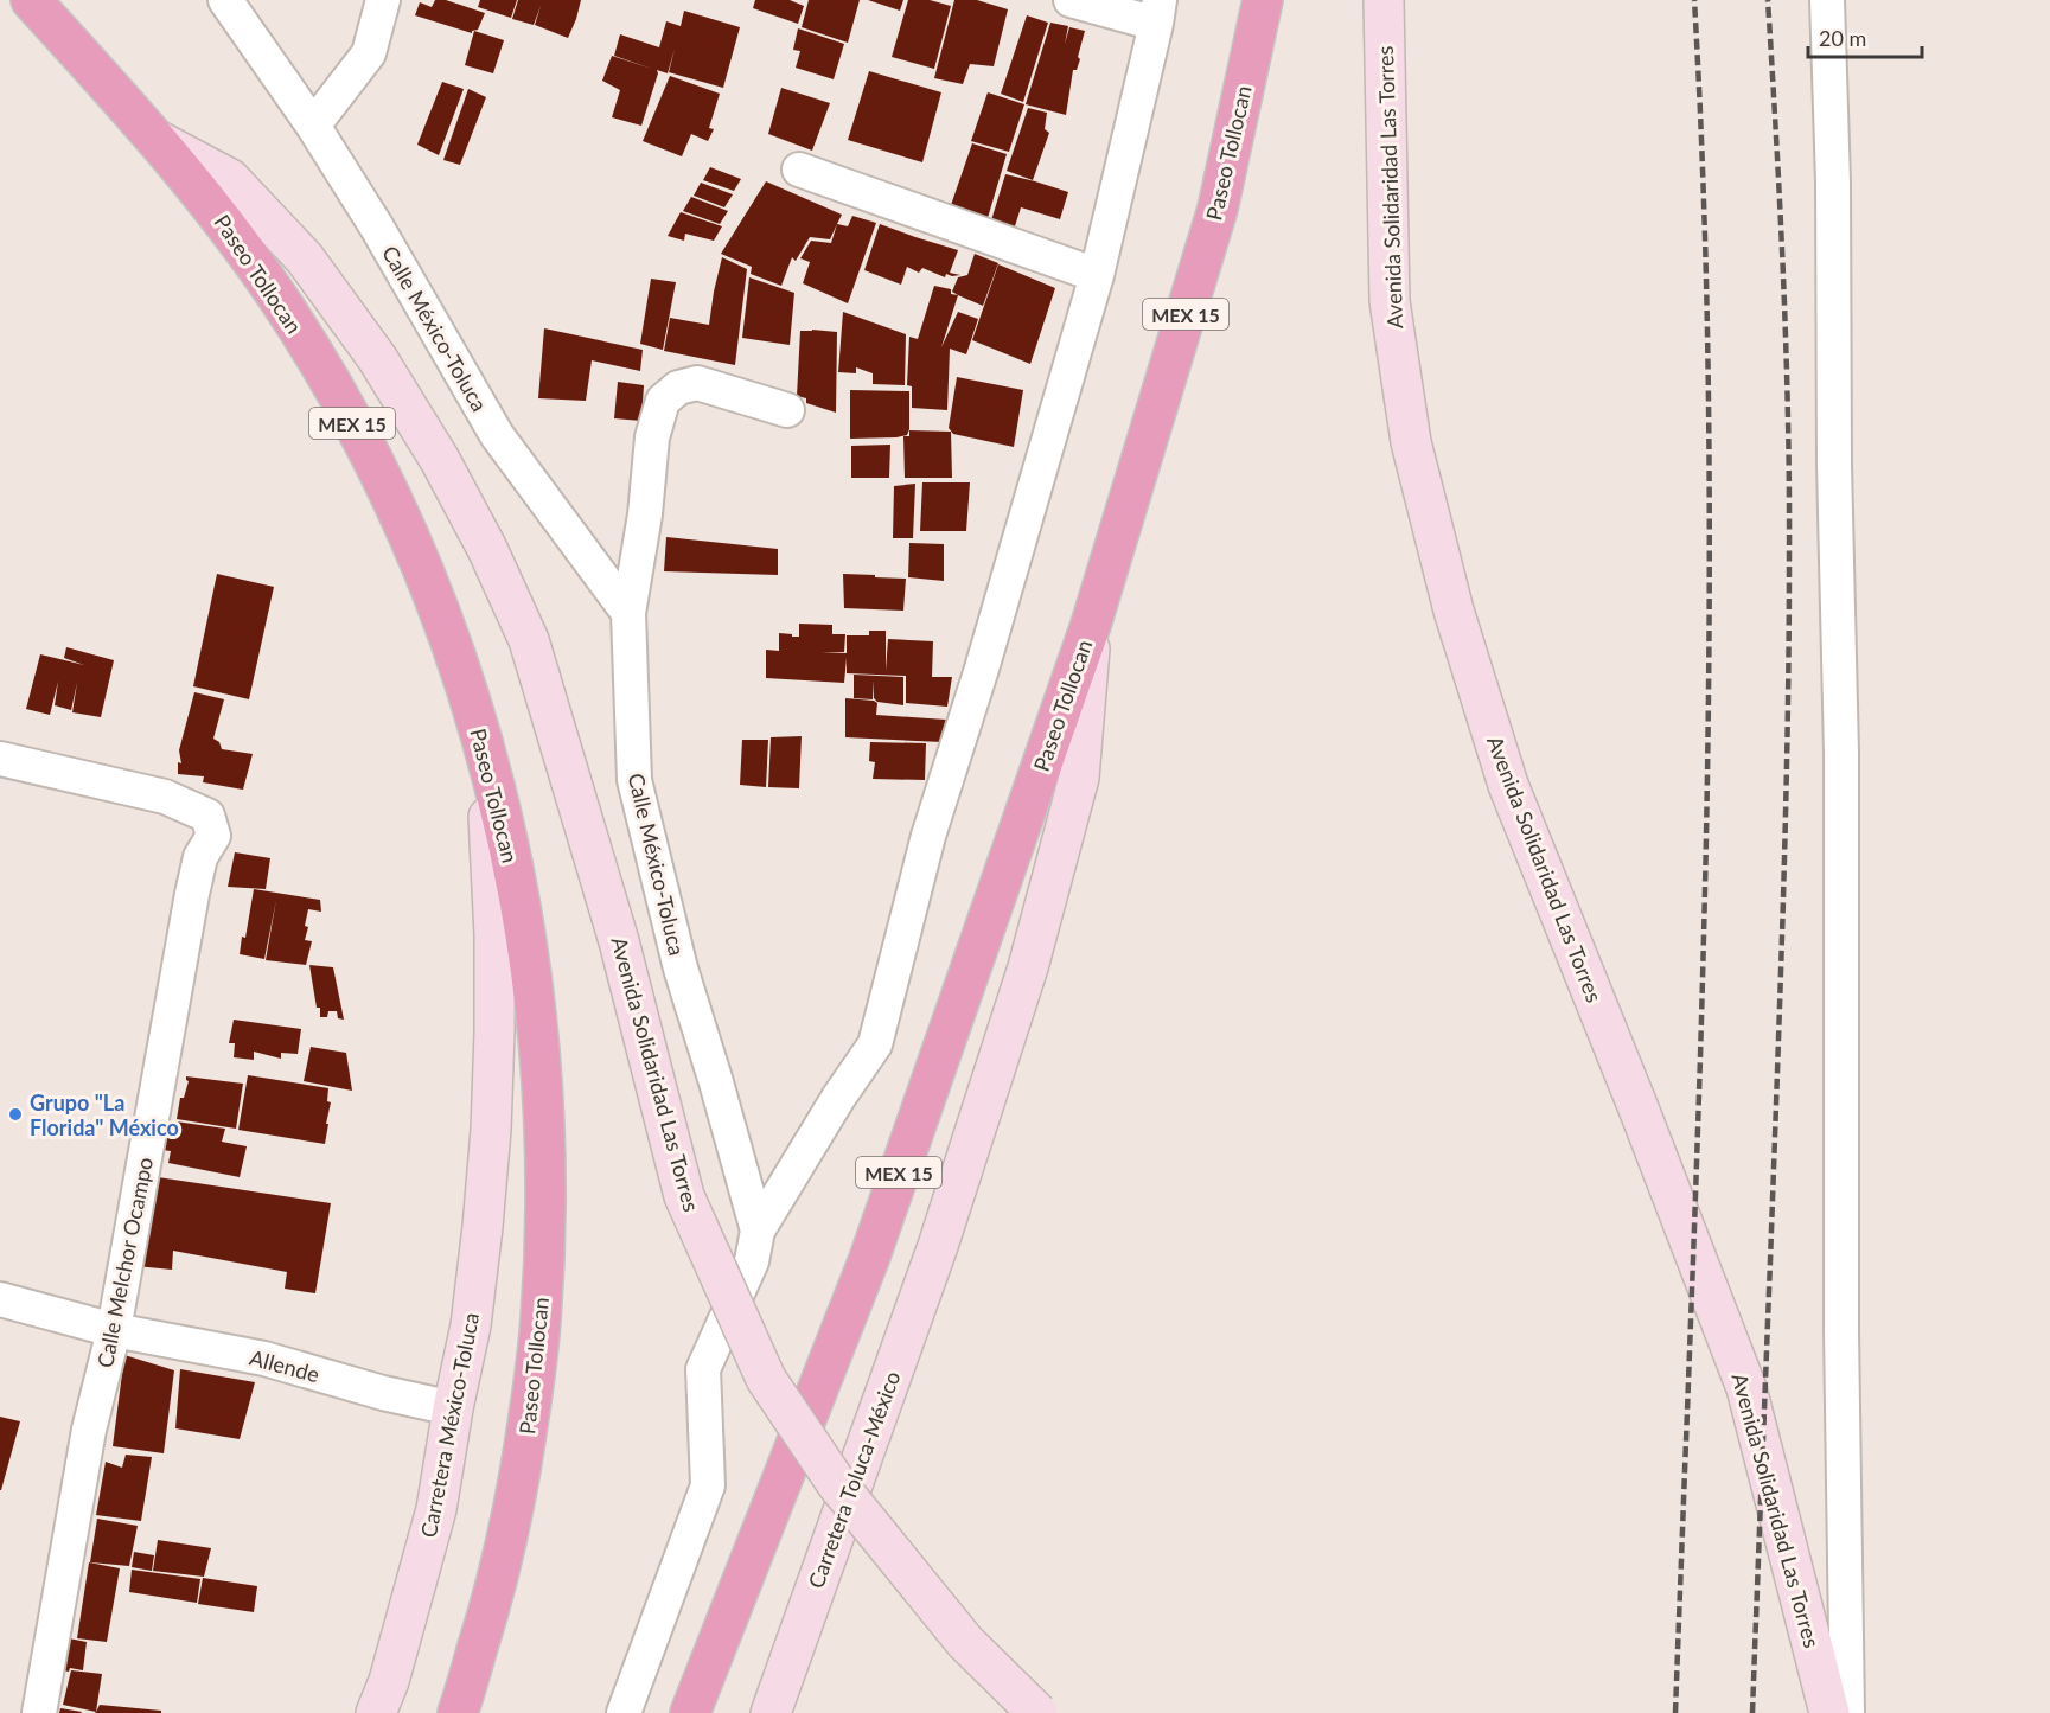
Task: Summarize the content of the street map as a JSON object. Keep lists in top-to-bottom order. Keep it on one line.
{"streets":{"highway":["Paseo Tollocan","MEX 15"],"main road":["Avenida Solidaridad Las Torres","Carretera México-Toluca","Carretera Toluca-México"],"street":["Calle México-Toluca","Calle Melchor Ocampo","Allende"]},"crossings":[["Paseo Tollocan","Avenida Solidaridad Las Torres"],["Paseo Tollocan","Carretera México-Toluca"],["Paseo Tollocan","Carretera Toluca-México"],["Calle Melchor Ocampo","Allende"],["Allende","Carretera México-Toluca"]],"places":["Grupo \"La Florida\" México"],"scale_bar":"20 m"}
